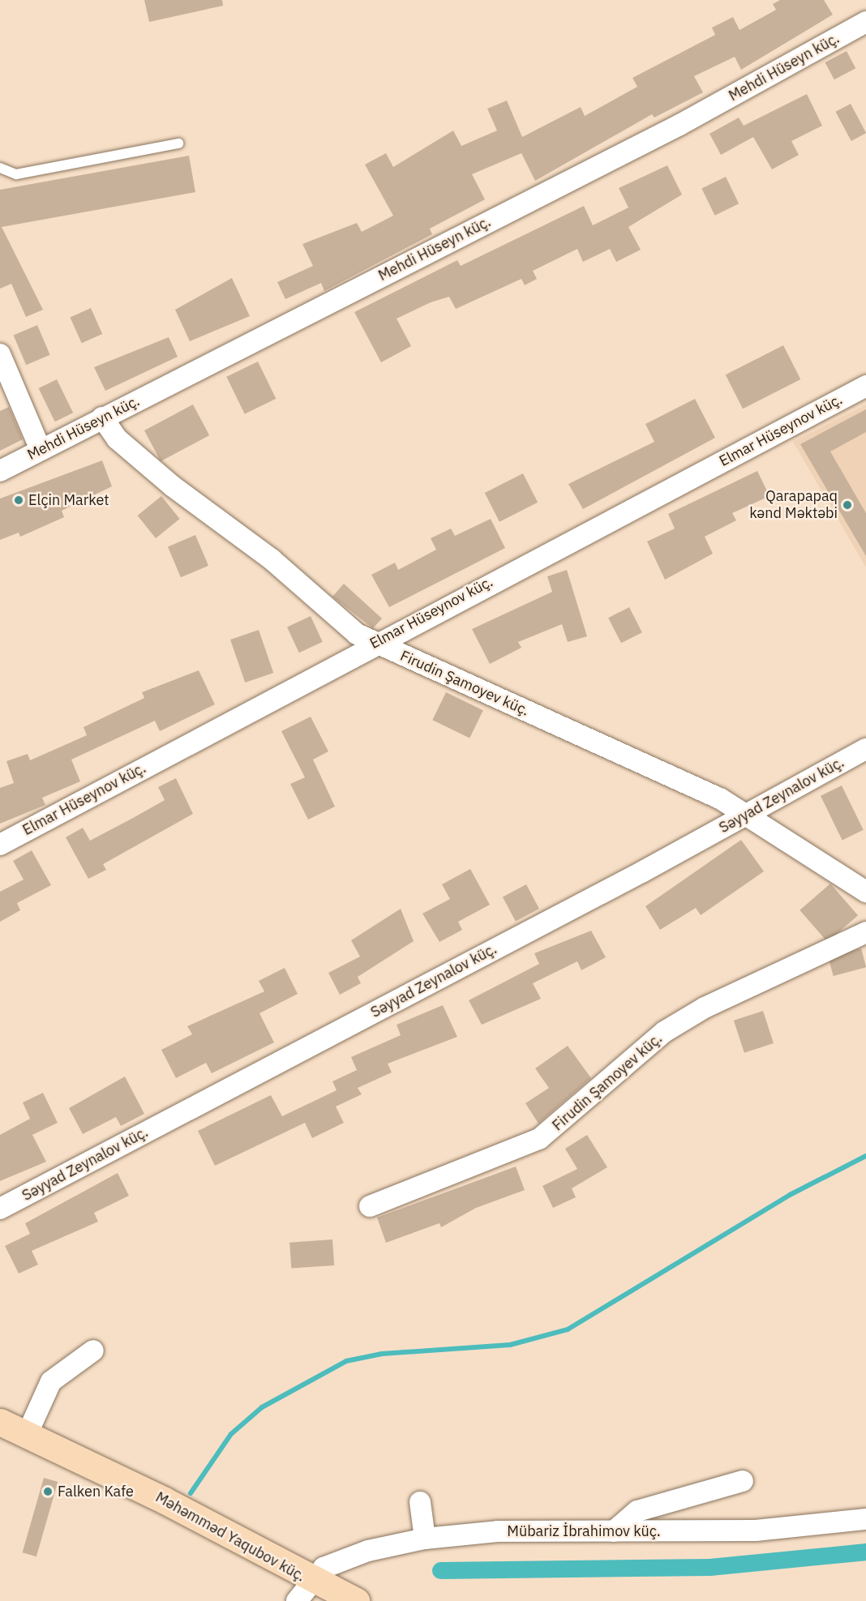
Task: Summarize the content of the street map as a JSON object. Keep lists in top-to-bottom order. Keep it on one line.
{"streets":{"main road":["Məhəmməd Yaqubov küç."],"street":["Mehdi Hüseyn küç.","Elmar Hüseynov küç.","Firudin Şamoyev küç.","Səyyad Zeynalov küç.","Mübariz İbrahimov küç."]},"crossings":[["Mehdi Hüseyn küç.","Firudin Şamoyev küç."],["Elmar Hüseynov küç.","Firudin Şamoyev küç."],["Firudin Şamoyev küç.","Səyyad Zeynalov küç."],["Mübariz İbrahimov küç.","Məhəmməd Yaqubov küç."]],"places":["Elçin Market","Qarapapaq kənd Məktəbi","Falken Kafe"]}
